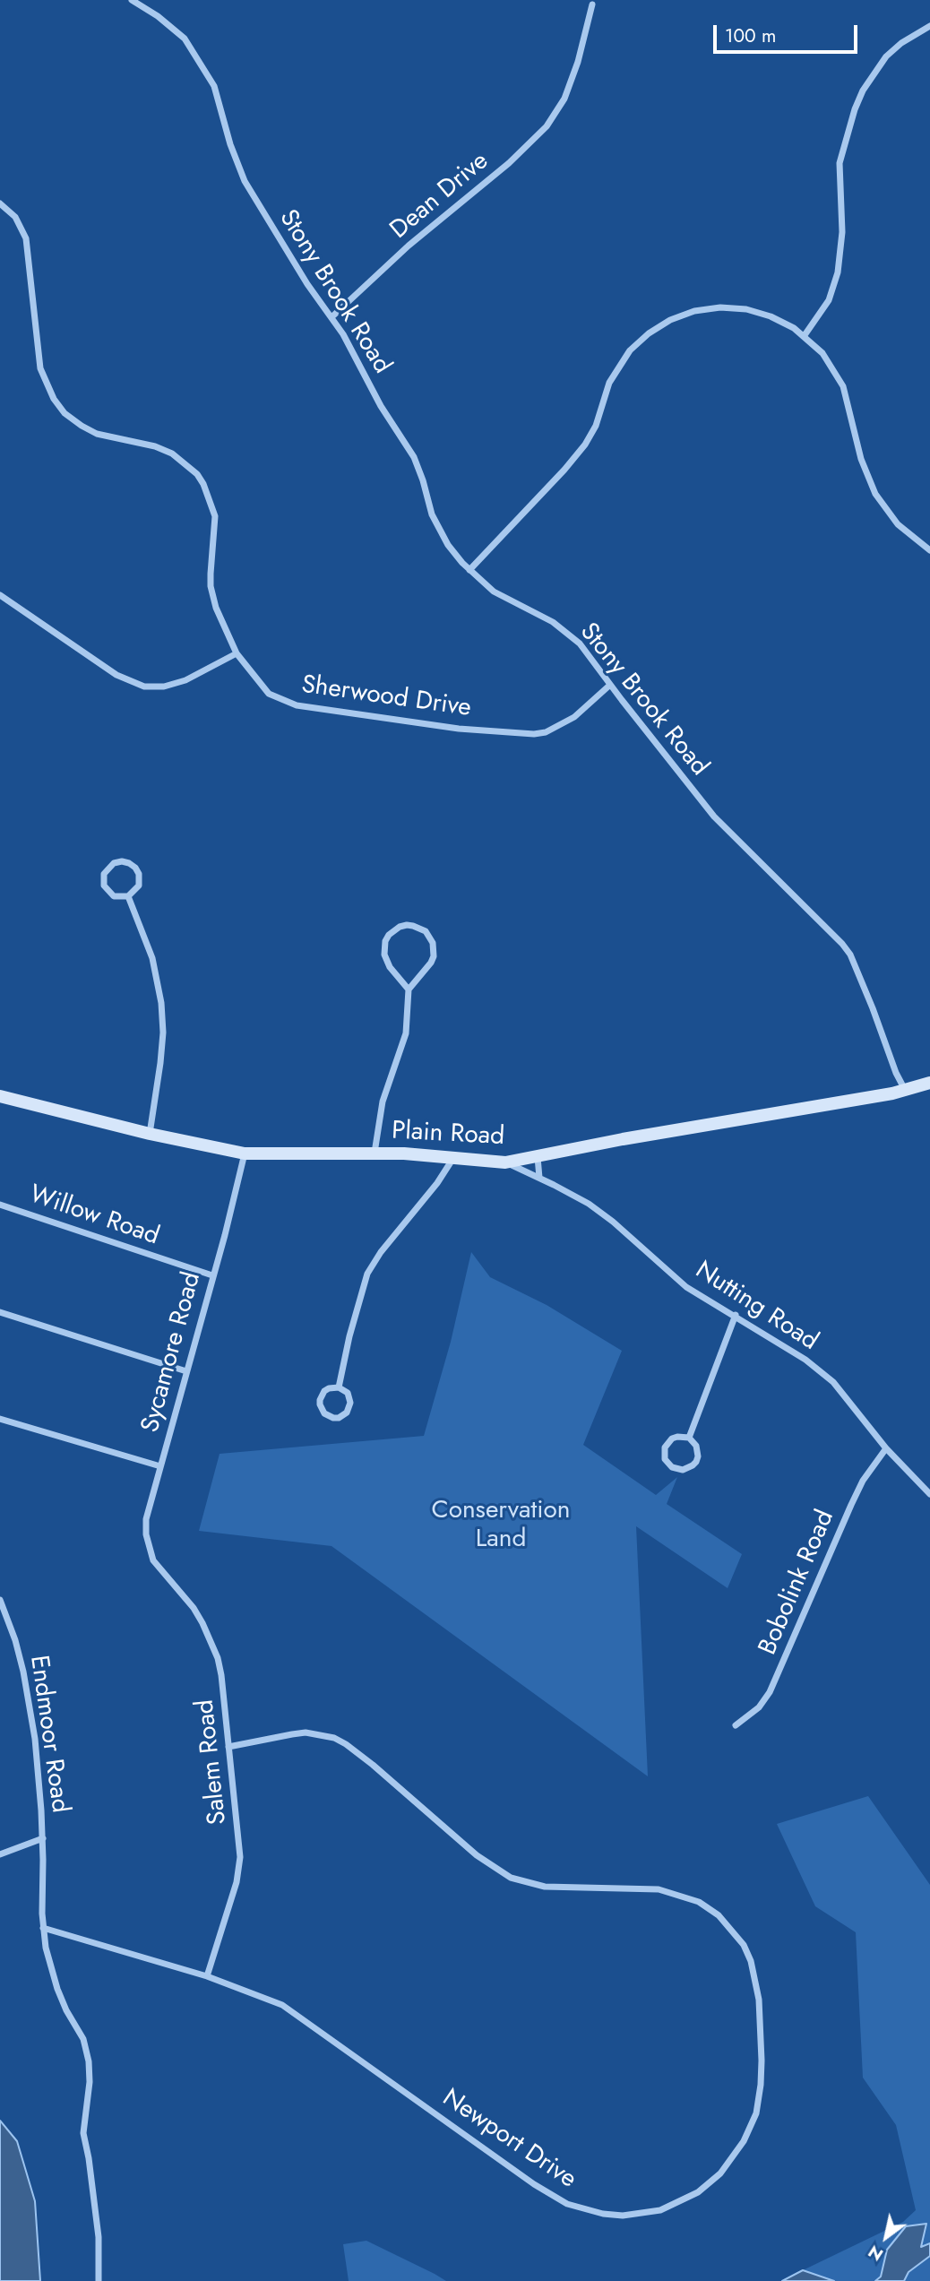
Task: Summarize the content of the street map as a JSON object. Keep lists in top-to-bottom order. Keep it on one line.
{"streets":{"main road":["Plain Road"],"street":["Dean Drive","Stony Brook Road","Sherwood Drive","Willow Road","Nutting Road","Sycamore Road","Bobolink Road","Endmoor Road","Salem Road","Newport Drive"]},"crossings":[["Dean Drive","Stony Brook Road"],["Stony Brook Road","Sherwood Drive"],["Stony Brook Road","Plain Road"],["Plain Road","Nutting Road"],["Plain Road","Sycamore Road"],["Willow Road","Sycamore Road"],["Nutting Road","Bobolink Road"],["Sycamore Road","Salem Road"],["Endmoor Road","Newport Drive"],["Salem Road","Newport Drive"]],"parks":["Conservation Land"],"scale_bar":"100 m","north":"bottom left"}
